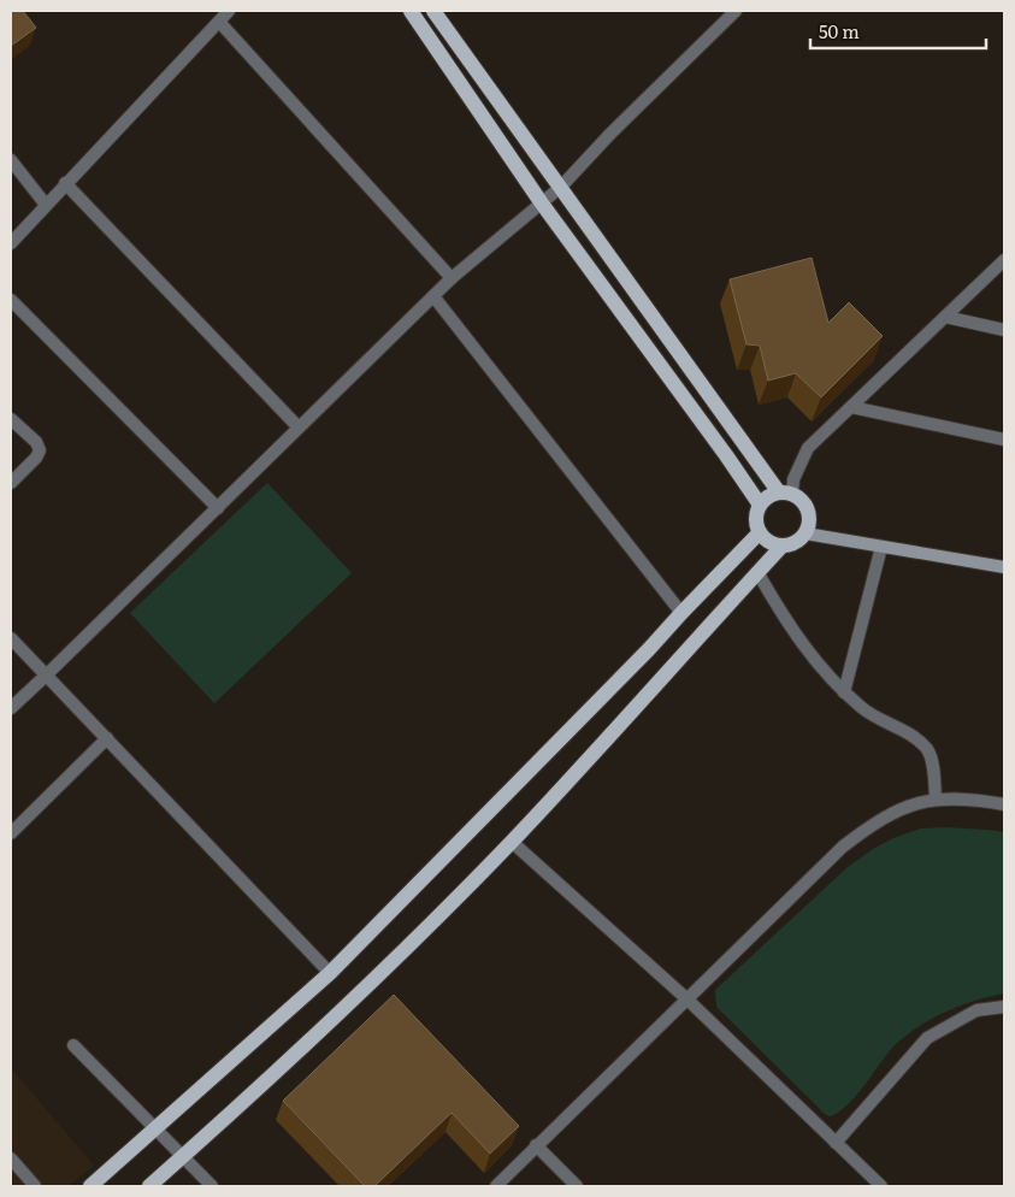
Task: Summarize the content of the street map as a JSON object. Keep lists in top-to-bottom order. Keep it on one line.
{"scale_bar":"50 m"}
